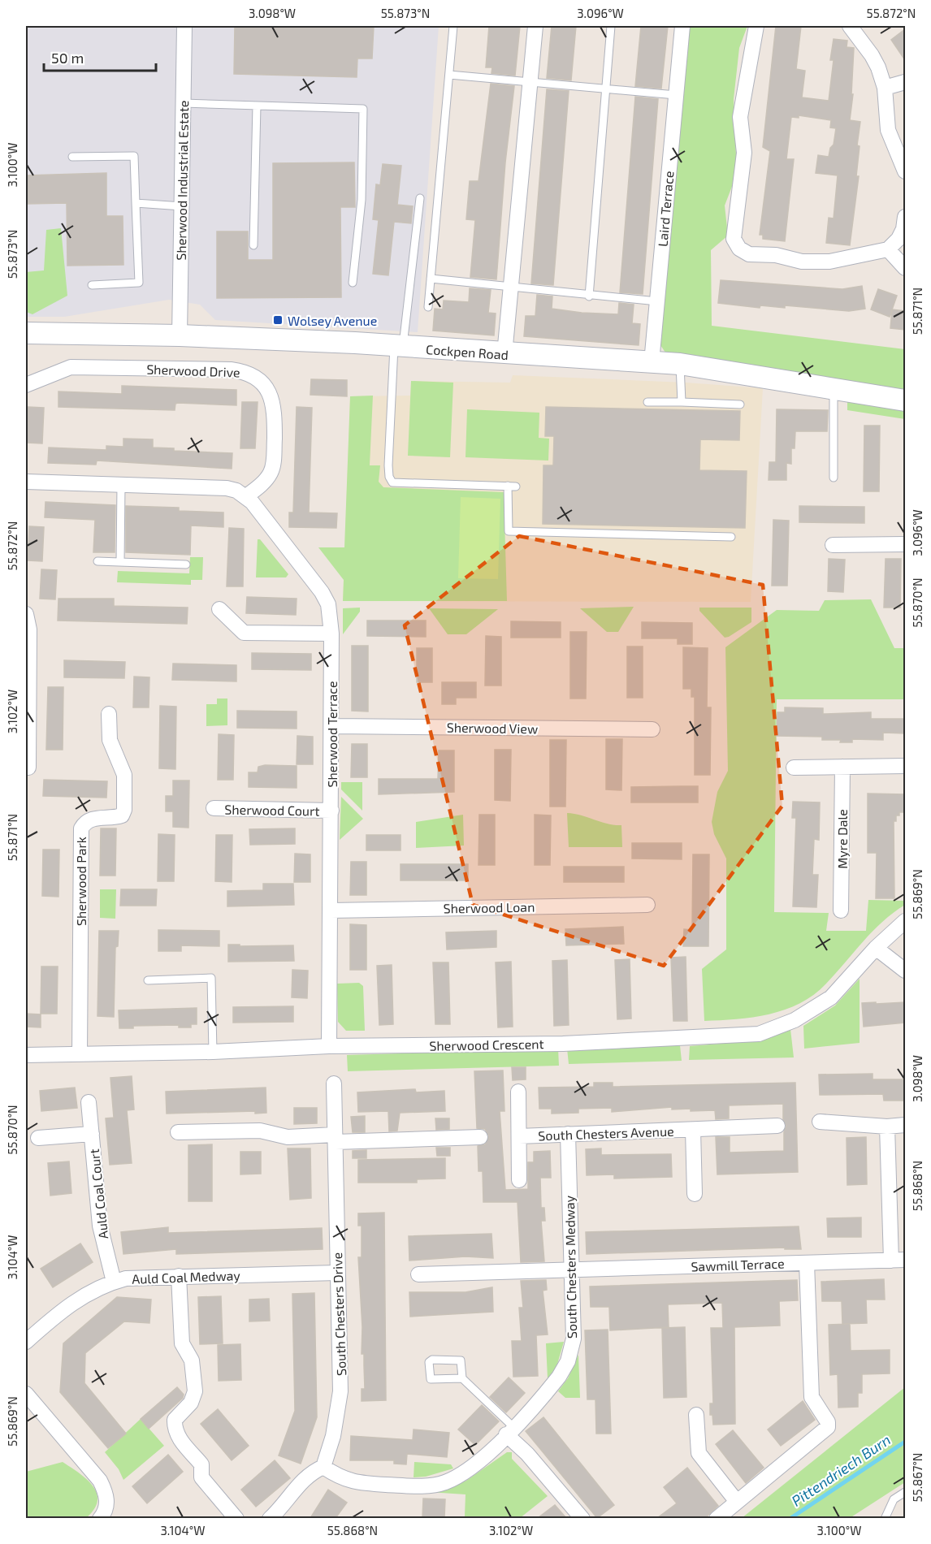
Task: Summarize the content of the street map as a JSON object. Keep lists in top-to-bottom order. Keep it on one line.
{"streets":{"main road":["Cockpen Road"],"street":["Sherwood Industrial Estate","Laird Terrace","Sherwood Drive","Sherwood View","Sherwood Terrace","Sherwood Court","Myre Dale","Sherwood Park","Sherwood Loan","Sherwood Crescent","South Chesters Avenue","Auld Coal Court","Sawmill Terrace","South Chesters Medway","Auld Coal Medway","South Chesters Drive"]},"crossings":[["Sherwood Industrial Estate","Cockpen Road"],["Laird Terrace","Cockpen Road"],["Sherwood Drive","Sherwood Terrace"],["Sherwood View","Sherwood Terrace"],["Sherwood Terrace","Sherwood Court"],["Sherwood Terrace","Sherwood Loan"],["Sherwood Terrace","Sherwood Crescent"],["Sherwood Park","Sherwood Crescent"],["South Chesters Avenue","South Chesters Medway"],["Auld Coal Court","Auld Coal Medway"],["Sawmill Terrace","South Chesters Medway"],["South Chesters Medway","South Chesters Drive"],["Auld Coal Medway","South Chesters Drive"]],"water":["Pittendriech Burn"],"places":{"transit":["Wolsey Avenue"]},"scale_bar":"50 m","coordinates":["3.098°W","55.873°N","3.096°W","55.872°N","3.100°W","55.871°N","55.870°N","3.102°W","55.869°N","55.868°N","3.104°W","55.867°N"]}
